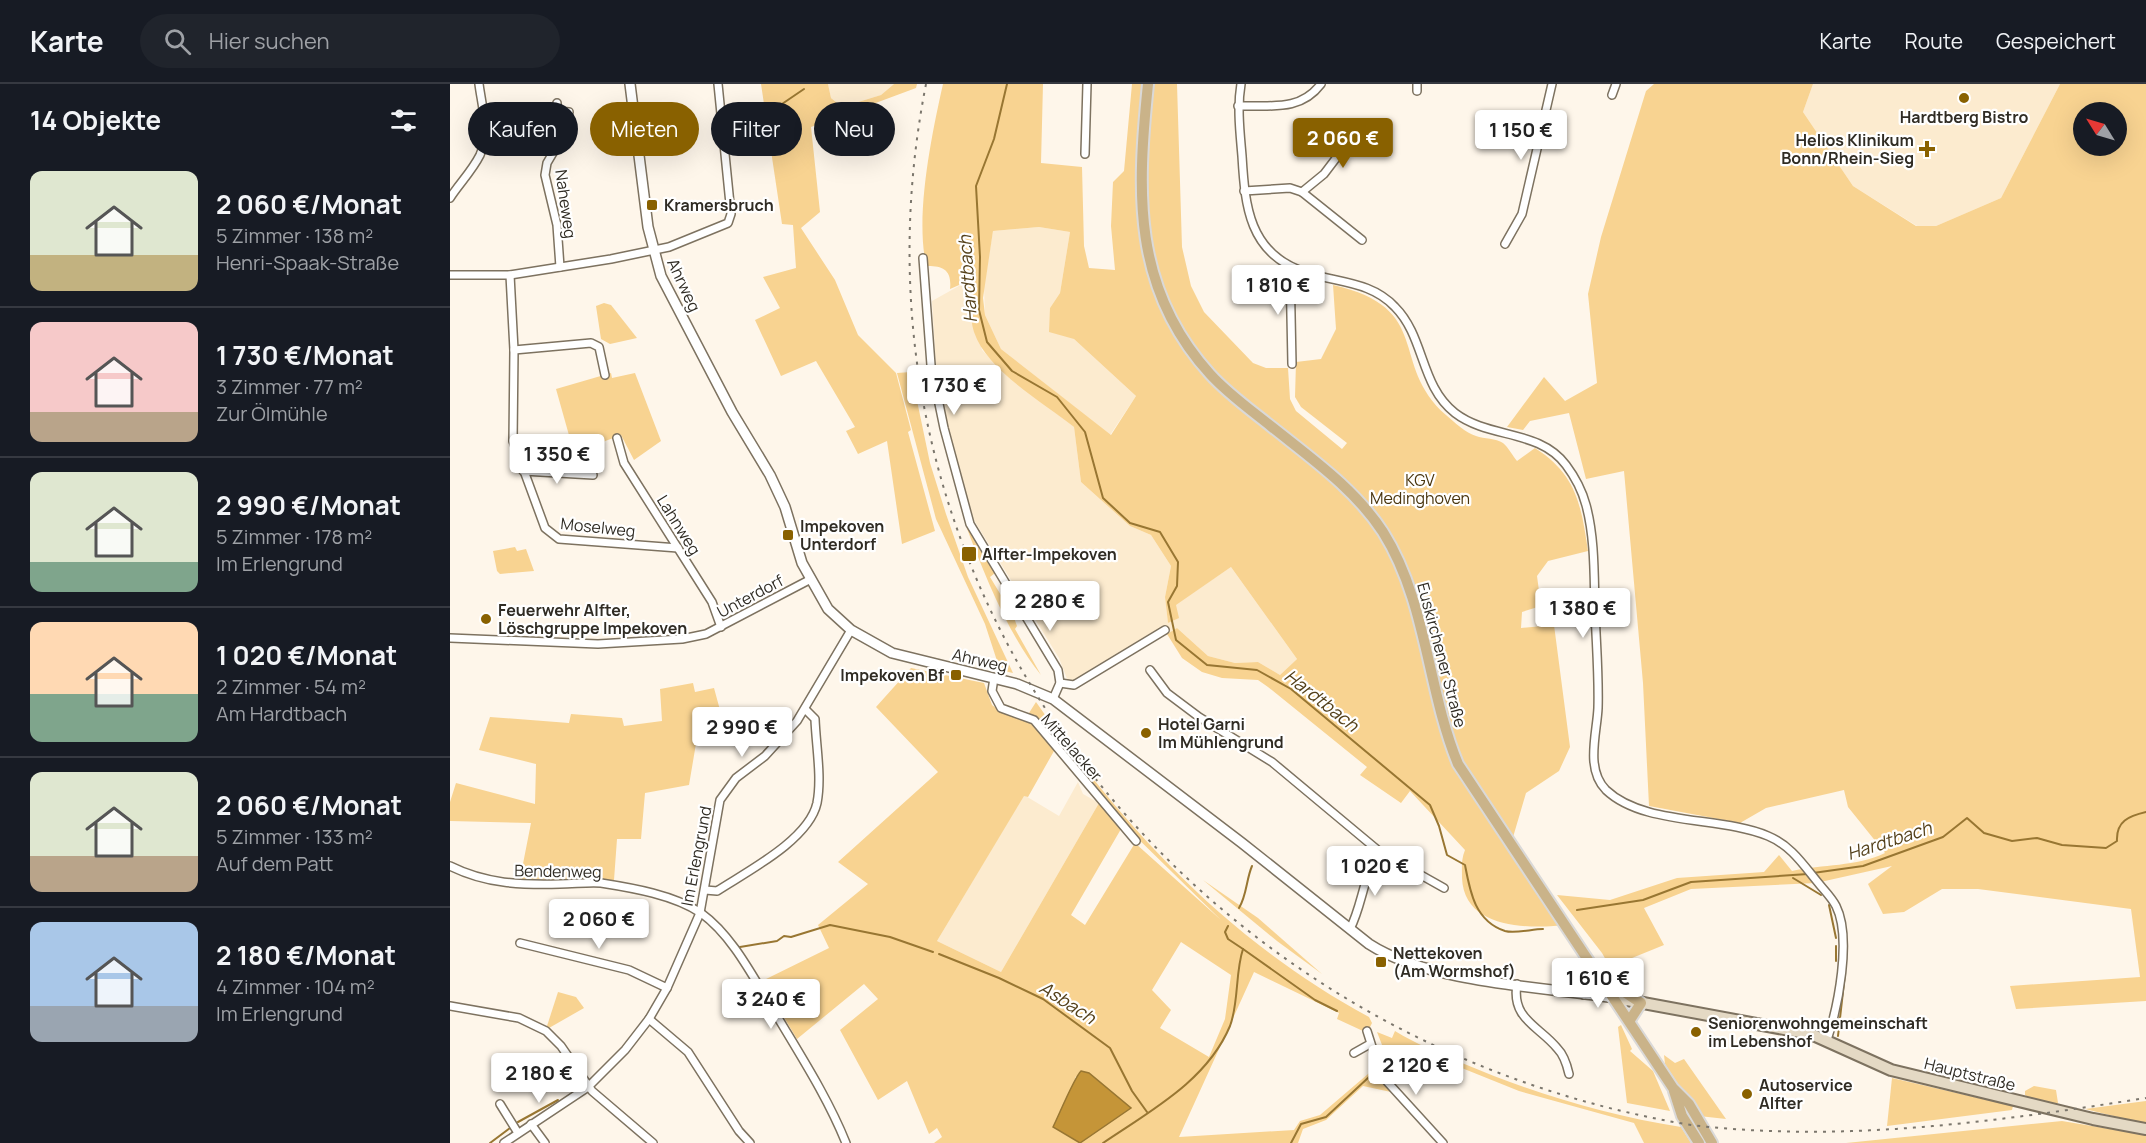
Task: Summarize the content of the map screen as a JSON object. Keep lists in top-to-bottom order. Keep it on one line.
{"streets":{"main road":["Euskirchener Straße","Hauptstraße"],"street":["Naheweg","Ahrweg","Lahnweg","Moselweg","Unterdorf","Mittelacker","Im Erlengrund","Bendenweg"]},"crossings":[["Ahrweg","Unterdorf"],["Ahrweg","Euskirchener Straße"],["Ahrweg","Mittelacker"],["Ahrweg","Im Erlengrund"],["Ahrweg","Hauptstraße"],["Lahnweg","Moselweg"],["Lahnweg","Unterdorf"],["Euskirchener Straße","Hauptstraße"],["Im Erlengrund","Bendenweg"]],"water":["Hardtbach","Asbach"],"parks":["KGV Medinghoven"],"places":{"other":["Hardtberg Bistro","Feuerwehr Alfter, Löschgruppe Impekoven","Hotel Garni Im Mühlengrund","Seniorenwohngemeinschaft im Lebenshof","Autoservice Alfter"],"health":["Helios Klinikum Bonn/Rhein-Sieg"],"transit":["Kramersbruch","Impekoven Unterdorf","Alfter-Impekoven","Impekoven Bf","Nettekoven (Am Wormshof)"]},"north":"top left","page":{"header":"Karte","search":"Hier suchen","nav":["Karte","Route","Gespeichert"],"heading":"14 Objekte","chip":["Kaufen","Mieten","Filter","Neu"],"price":["1 150 €","2 060 €","1 810 €","1 730 €","1 350 €","2 280 €","1 380 €","2 990 €","1 020 €","2 060 €","1 610 €","3 240 €","2 120 €","2 180 €"],"list":[{"name":"2 060 €/Monat","note":"5 Zimmer · 138 m² · Henri-Spaak-Straße"},{"name":"1 730 €/Monat","note":"3 Zimmer · 77 m² · Zur Ölmühle"},{"name":"2 990 €/Monat","note":"5 Zimmer · 178 m² · Im Erlengrund"},{"name":"1 020 €/Monat","note":"2 Zimmer · 54 m² · Am Hardtbach"},{"name":"2 060 €/Monat","note":"5 Zimmer · 133 m² · Auf dem Patt"},{"name":"2 180 €/Monat","note":"4 Zimmer · 104 m² · Im Erlengrund"}]}}
